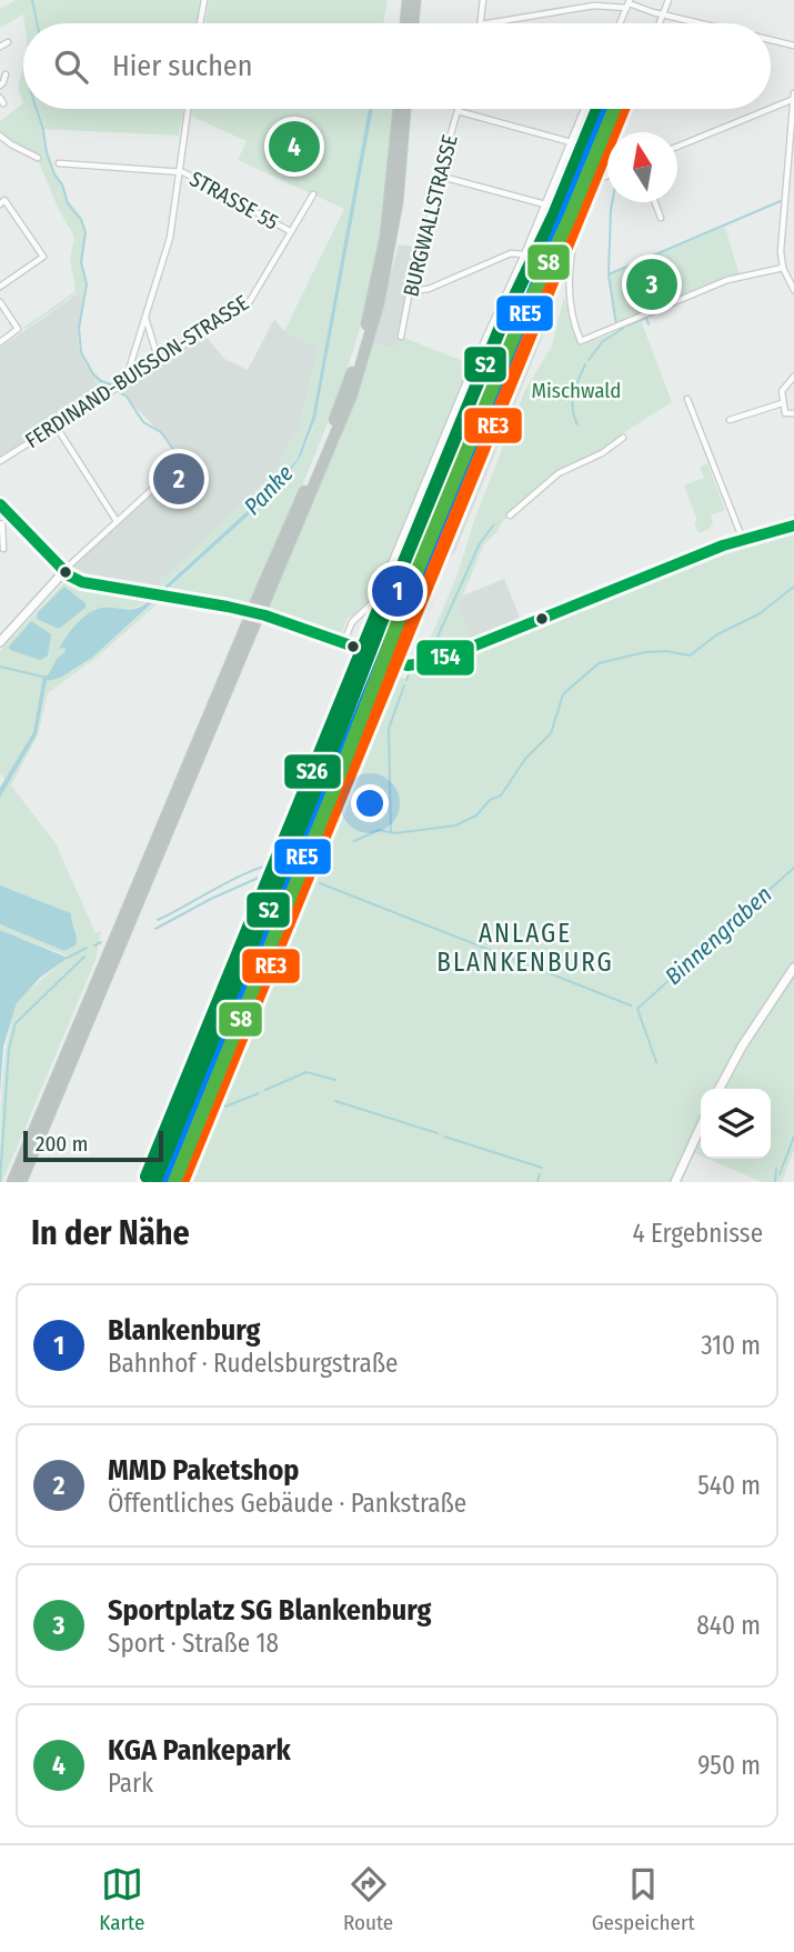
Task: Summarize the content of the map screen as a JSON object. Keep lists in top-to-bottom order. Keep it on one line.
{"streets":{"street":["STRASSE 55","BURGWALLSTRASSE","FERDINAND-BUISSON-STRASSE"]},"crossings":[["STRASSE 55","FERDINAND-BUISSON-STRASSE"]],"districts":["ANLAGE BLANKENBURG"],"water":["Panke","Binnengraben"],"parks":["Mischwald"],"lines":["transit line S2","transit line RE5","transit line RE3","transit line S8","transit line 154","transit line S26"],"scale_bar":"200 m","north":"top","page":{"search":"Hier suchen","pins":["4","3","2","1"],"scale":"200 m","heading":["In der Nähe","4 Ergebnisse"],"list":[{"mark":"1","name":"Blankenburg","note":"Bahnhof · Rudelsburgstraße","value":"310 m"},{"mark":"2","name":"MMD Paketshop","note":"Öffentliches Gebäude · Pankstraße","value":"540 m"},{"mark":"3","name":"Sportplatz SG Blankenburg","note":"Sport · Straße 18","value":"840 m"},{"mark":"4","name":"KGA Pankepark","note":"Park","value":"950 m"}],"nav":["Karte","Route","Gespeichert"]}}
